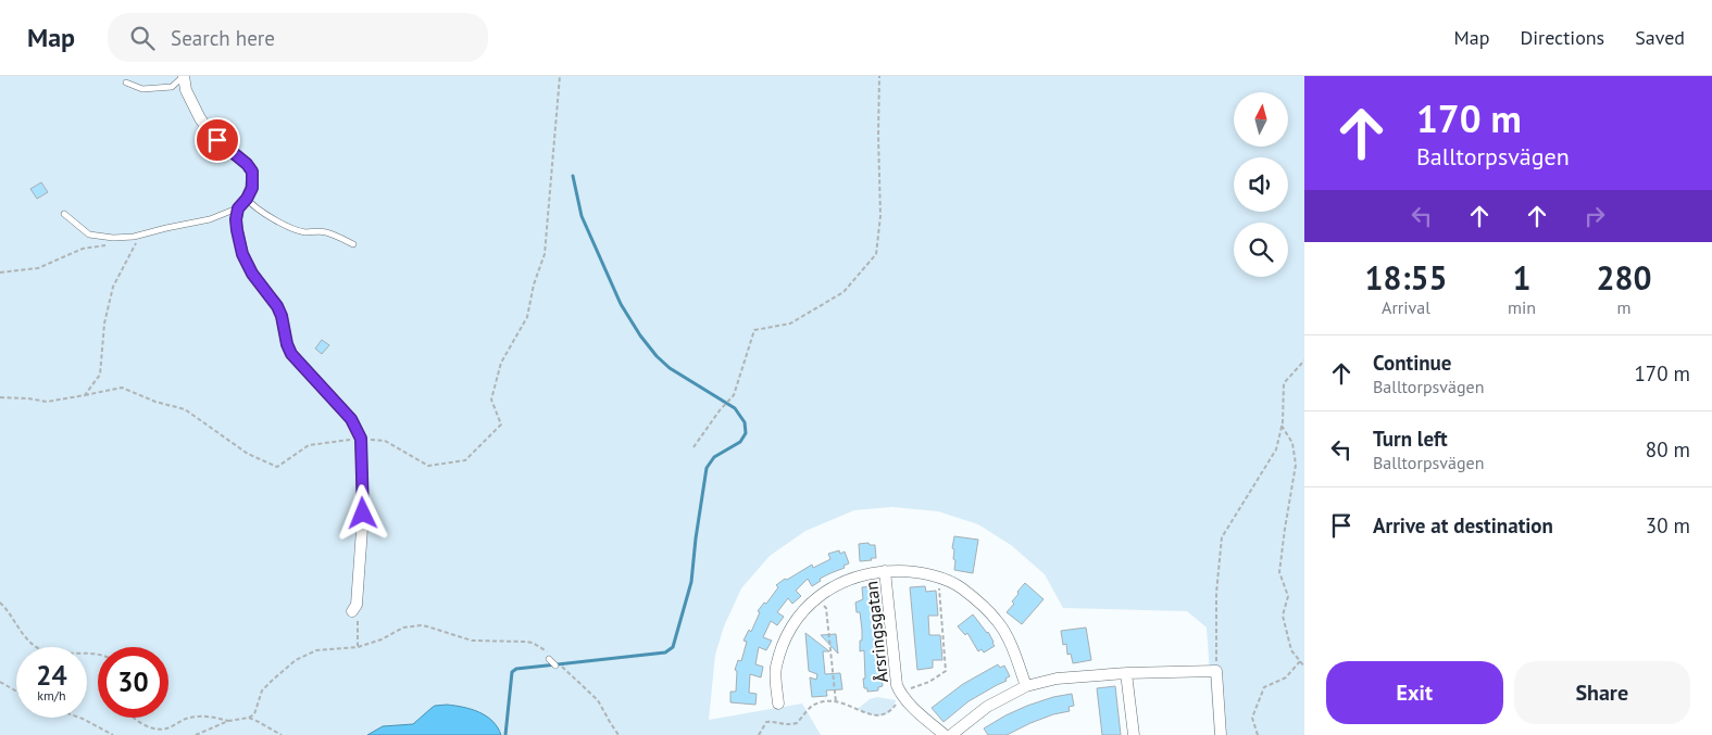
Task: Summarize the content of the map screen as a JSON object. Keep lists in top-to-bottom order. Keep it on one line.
{"streets":{"street":["Årsringsgatan"]},"north":"top","page":{"header":"Map","search":"Search here","nav":["Map","Directions","Saved"],"turn":["170 m","Balltorpsvägen"],"eta":["18:55","Arrival","1","min","280","m"],"list":[{"name":"Continue","note":"Balltorpsvägen","value":"170 m"},{"name":"Turn left","note":"Balltorpsvägen","value":"80 m"},{"name":"Arrive at destination","value":"30 m"}],"speed":"24 km/h","limit":"30","buttons":["Exit","Share"]}}
